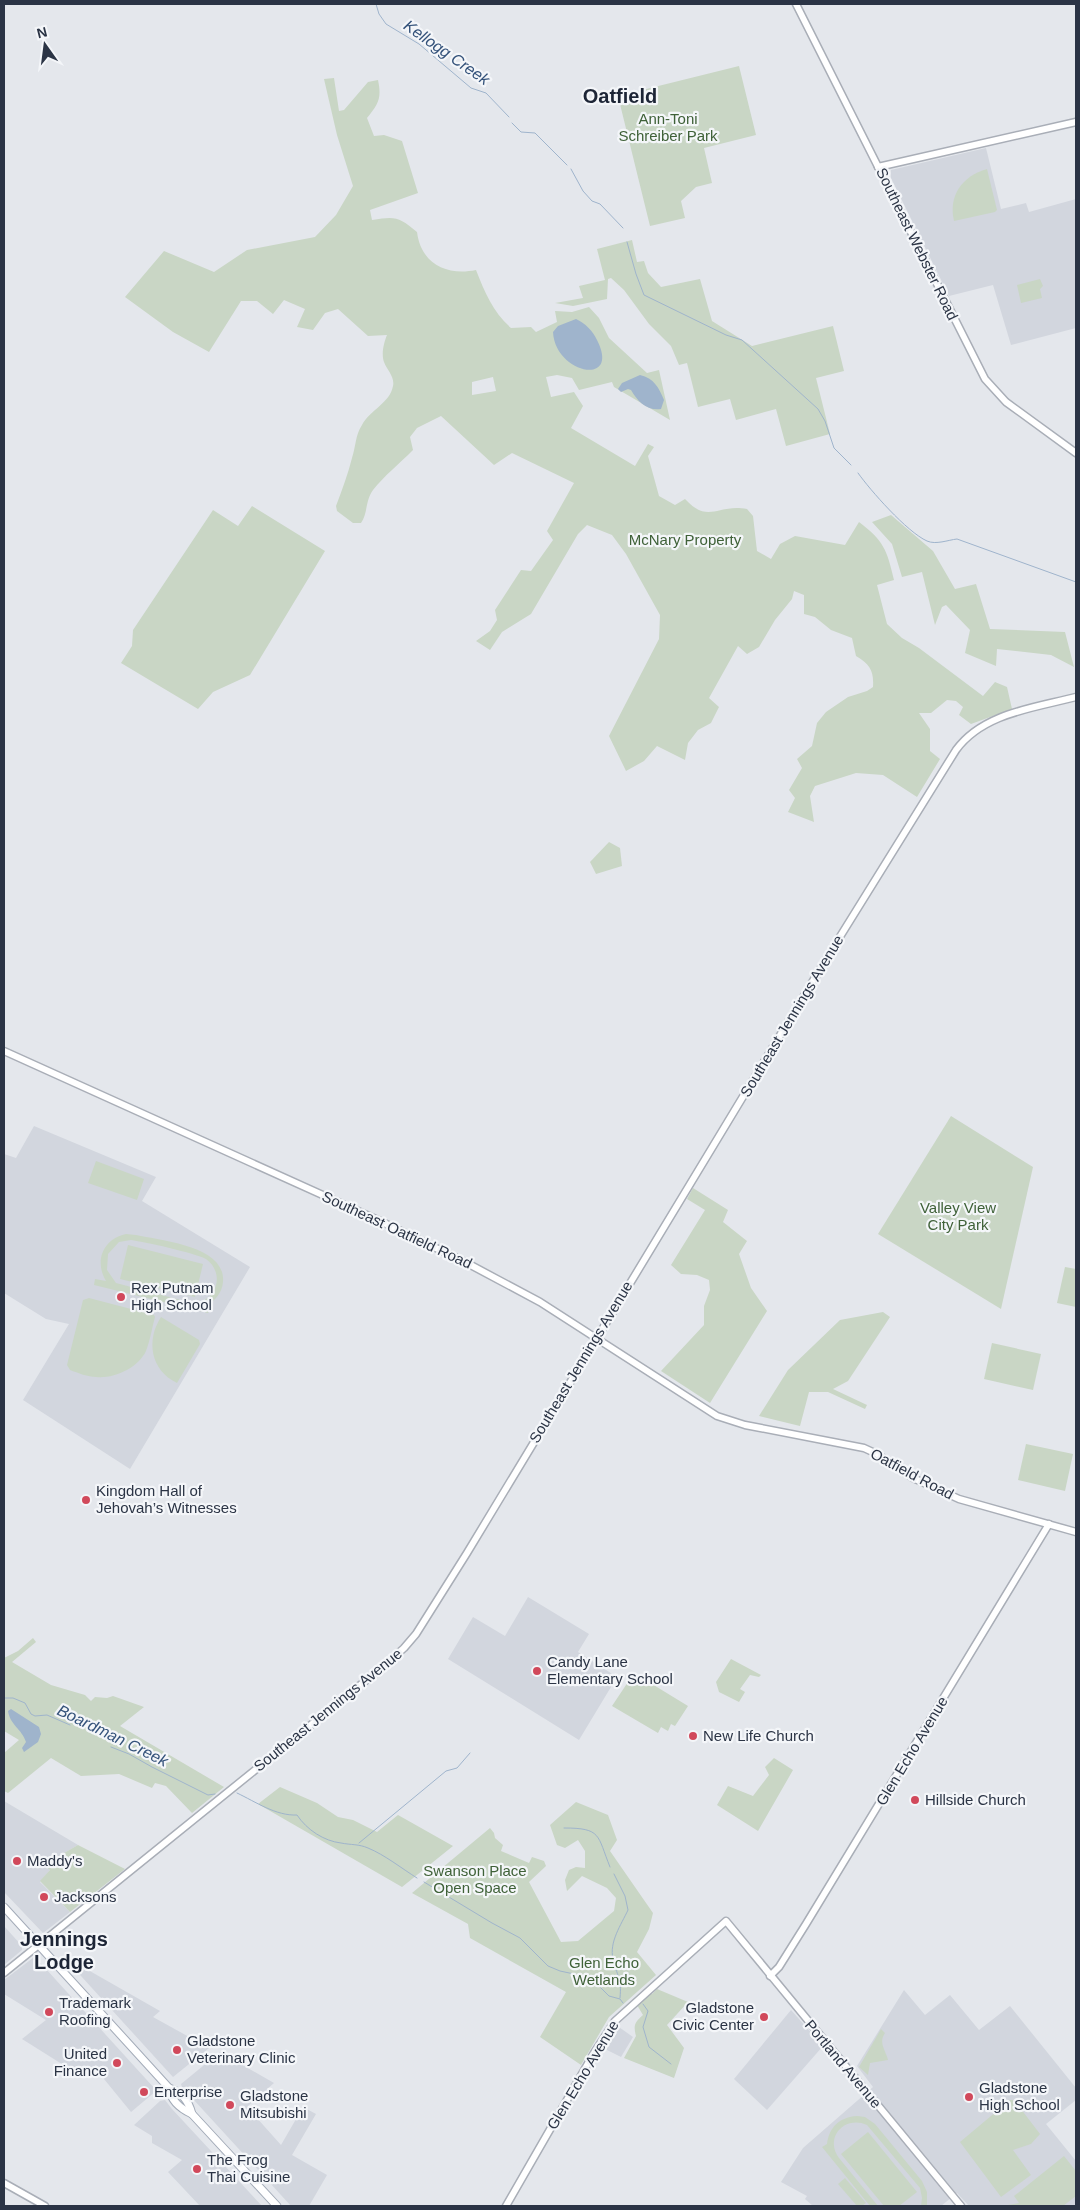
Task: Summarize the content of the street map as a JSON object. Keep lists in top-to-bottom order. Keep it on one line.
{"streets":{"main road":["Southeast Webster Road","Southeast Jennings Avenue","Southeast Oatfield Road","Oatfield Road","Glen Echo Avenue","Portland Avenue"]},"crossings":[["Southeast Jennings Avenue","Southeast Oatfield Road"],["Southeast Oatfield Road","Oatfield Road"],["Oatfield Road","Glen Echo Avenue"],["Glen Echo Avenue","Portland Avenue"]],"districts":["Oatfield","Jennings Lodge"],"water":["Kellogg Creek","Boardman Creek"],"parks":["Ann-Toni Schreiber Park","McNary Property","Valley View City Park","Swanson Place Open Space","Glen Echo Wetlands"],"places":["Rex Putnam High School","Kingdom Hall of Jehovah’s Witnesses","Candy Lane Elementary School","New Life Church","Hillside Church","Maddy's","Jacksons","Trademark Roofing","Gladstone Civic Center","Gladstone Veterinary Clinic","United Finance","Enterprise","Gladstone High School","Gladstone Mitsubishi","The Frog Thai Cuisine"],"north":"top"}
